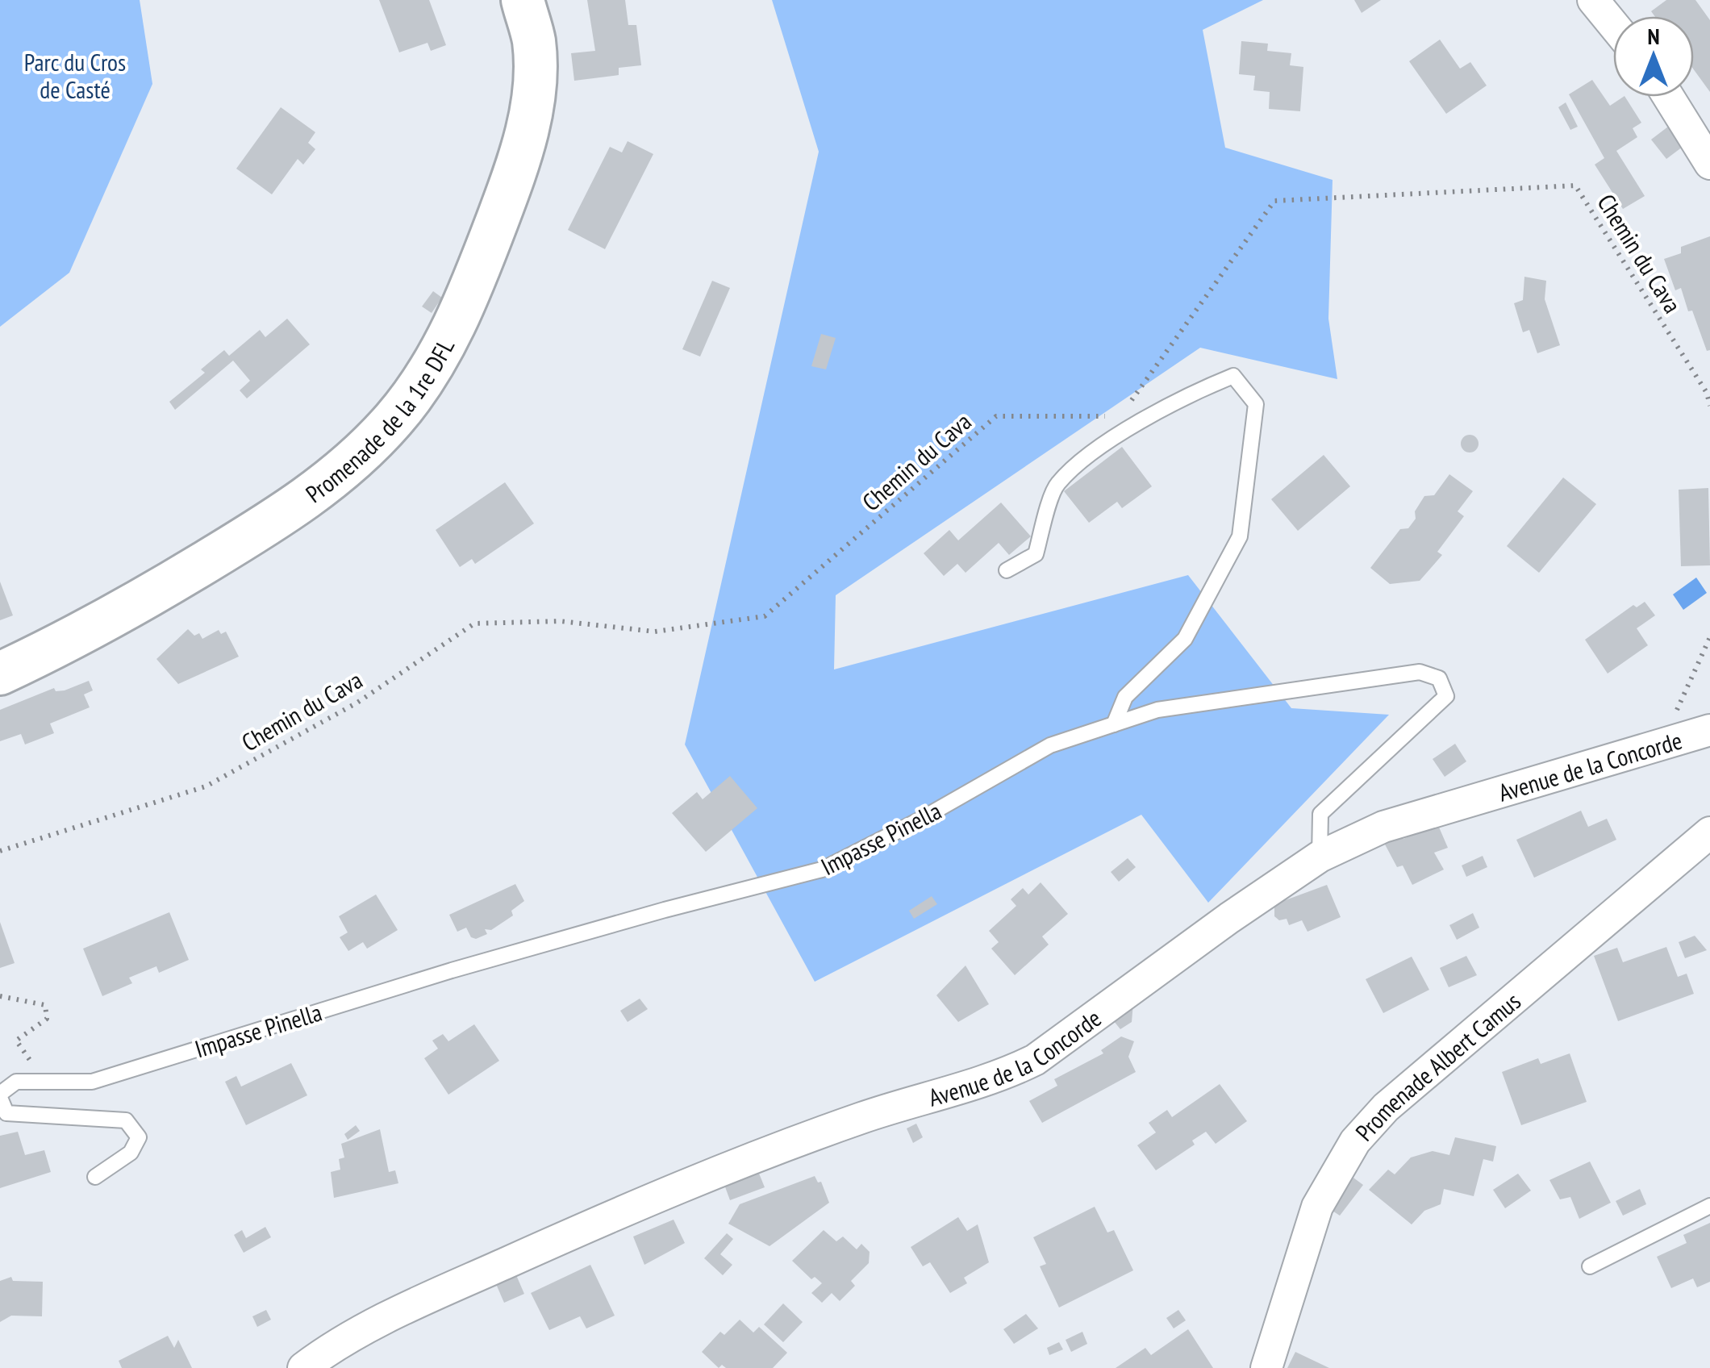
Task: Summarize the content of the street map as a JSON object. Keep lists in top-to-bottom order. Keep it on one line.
{"streets":{"street":["Promenade de la 1re DFL","Avenue de la Concorde","Promenade Albert Camus"],"lane":["Impasse Pinella"],"path":["Chemin du Cava"]},"crossings":[["Avenue de la Concorde","Impasse Pinella"]],"parks":["Parc du Cros de Casté"],"north":"top"}
